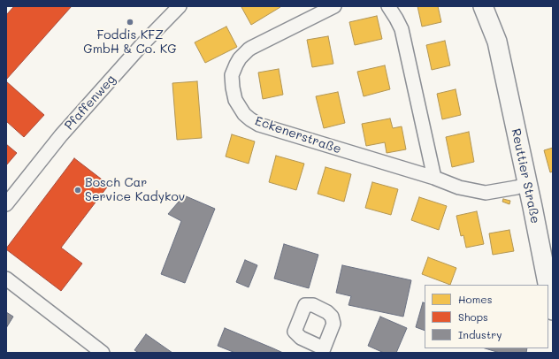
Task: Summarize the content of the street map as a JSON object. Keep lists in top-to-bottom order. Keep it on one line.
{"streets":{"main road":["Reuttier Straße"],"street":["Pfaffenweg","Eckenerstraße"]},"crossings":[["Eckenerstraße","Reuttier Straße"]],"places":["Foddis KFZ GmbH & Co. KG","Bosch Car Service Kadykov"],"legend":["Homes","Shops","Industry"]}
